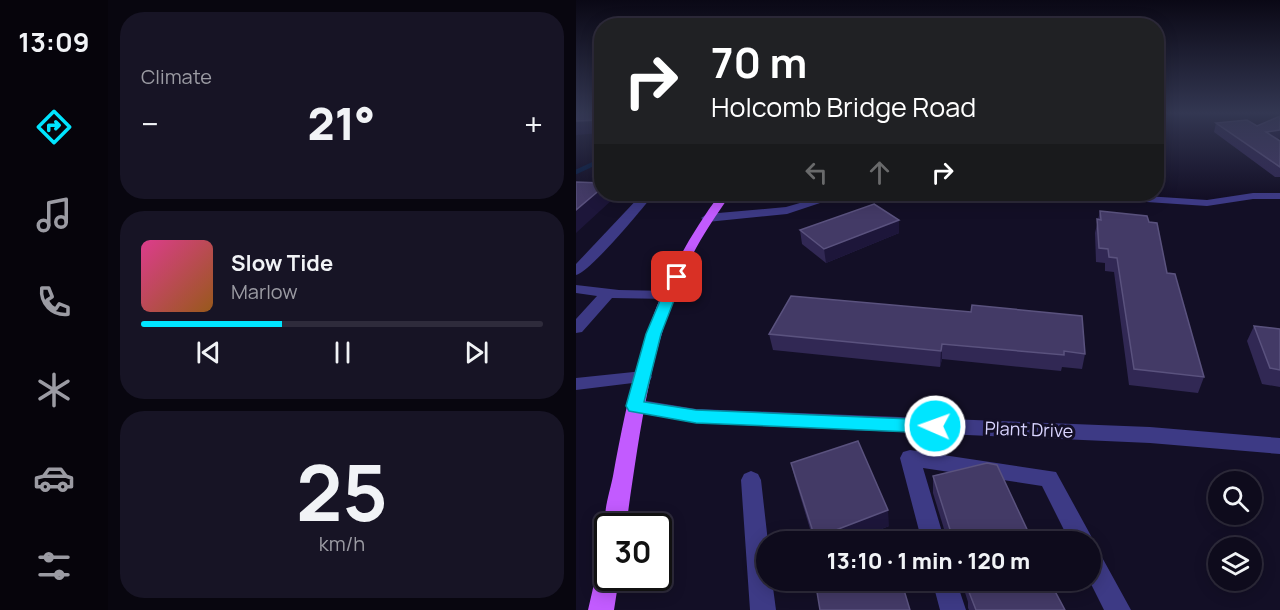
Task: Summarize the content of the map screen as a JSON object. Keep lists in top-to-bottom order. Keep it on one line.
{"streets":{"street":["Plant Drive"]},"page":{"tabs":"13:09","tile":["Climate",["25","km/h"]],"turn":["70 m","Holcomb Bridge Road"],"heat":["−","21°","+"],"song":["Slow Tide","Marlow"],"limit":"30","trip":"13:10 · 1 min · 120 m"}}
